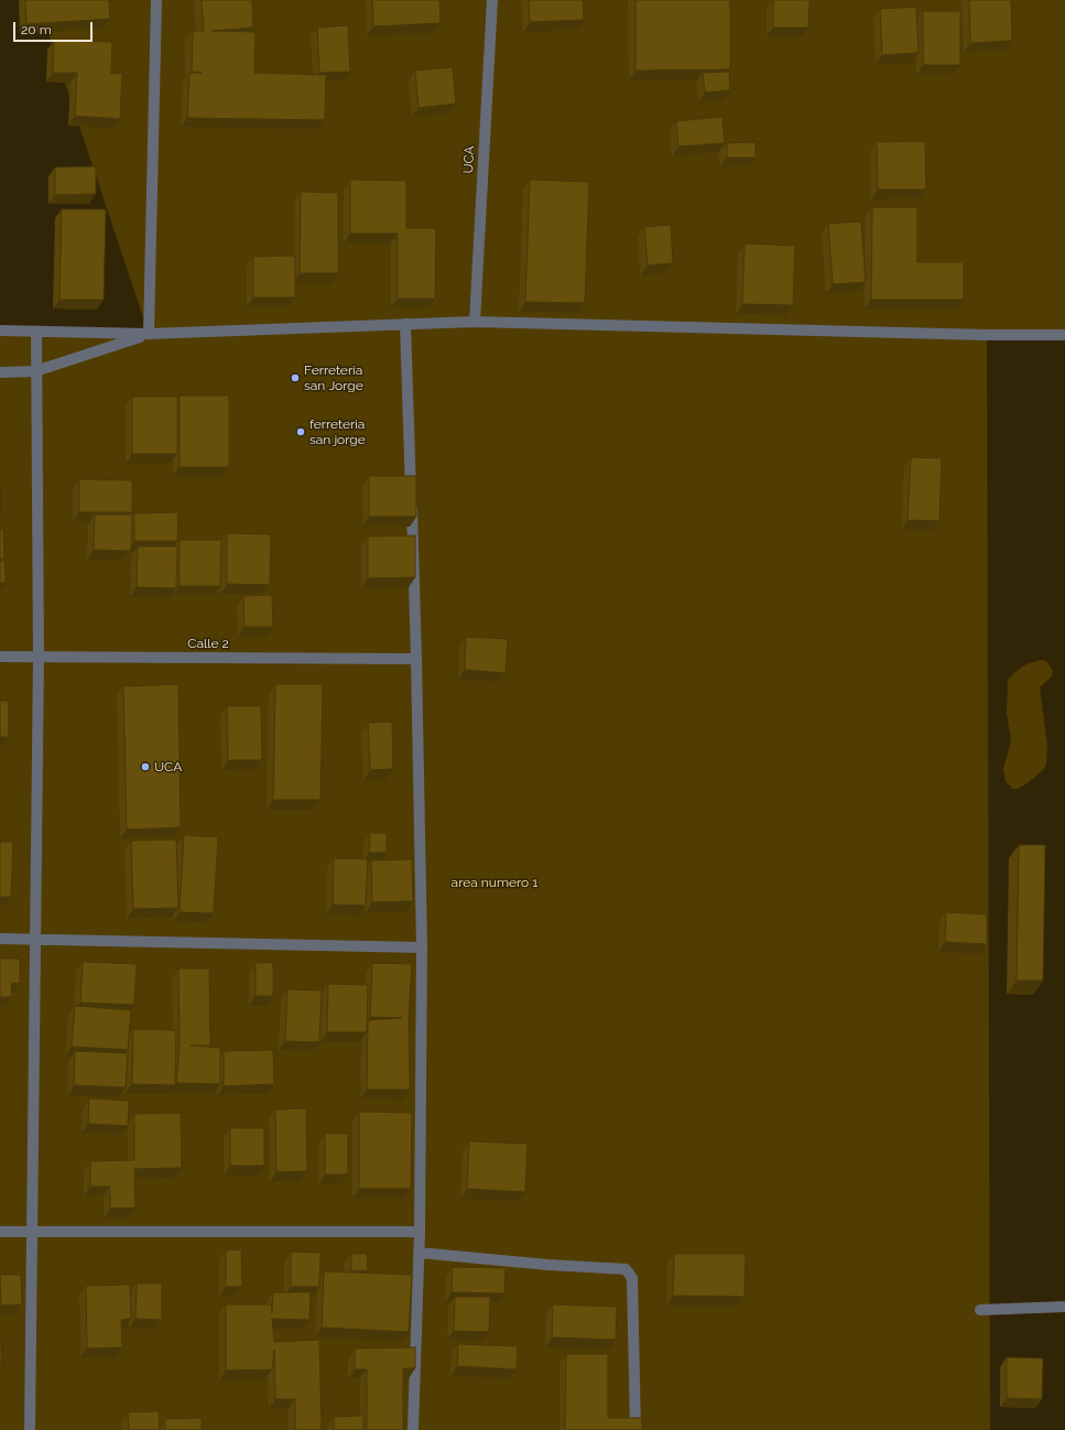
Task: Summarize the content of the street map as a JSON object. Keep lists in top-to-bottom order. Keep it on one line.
{"streets":{"street":["UCA","Calle 2"]},"parks":["area numero 1"],"places":["Ferreteria san Jorge","ferreteria san jorge","UCA"],"scale_bar":"20 m"}
